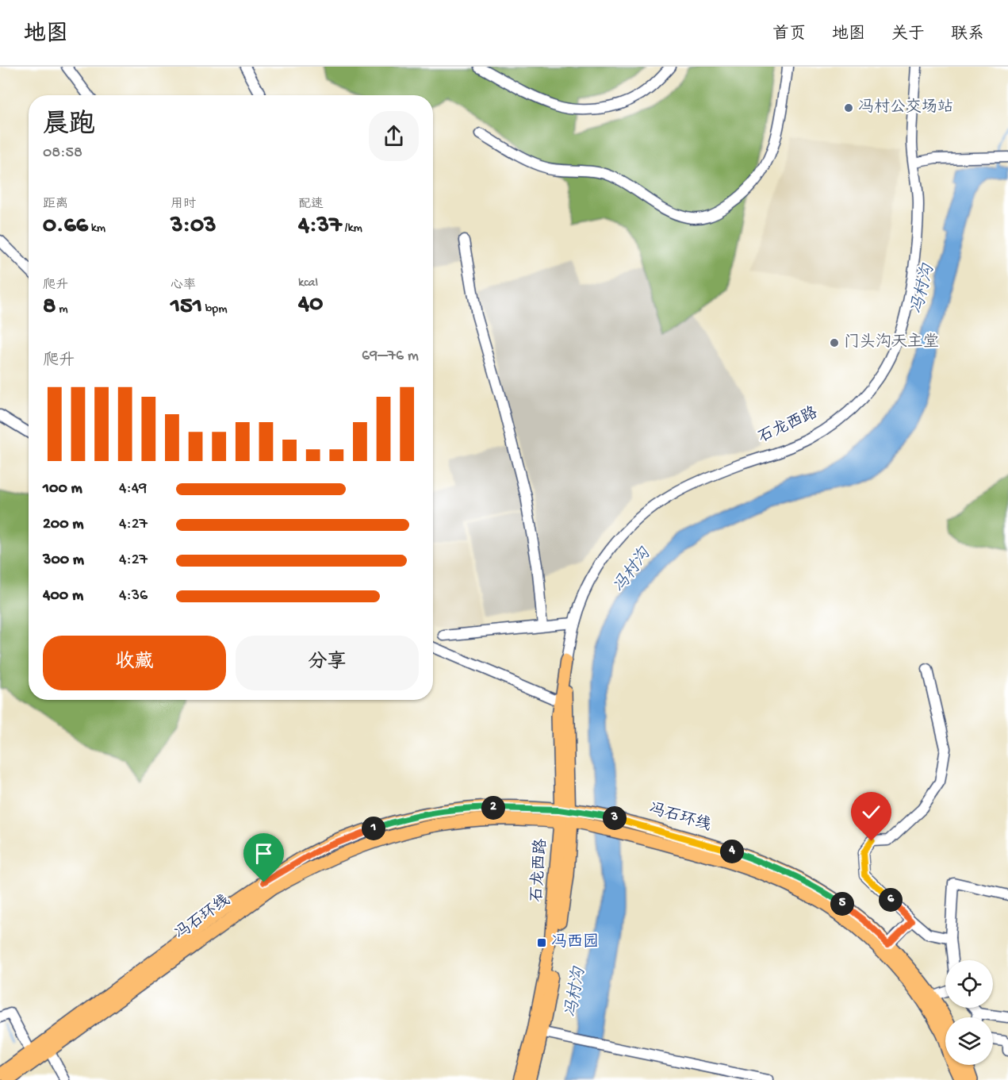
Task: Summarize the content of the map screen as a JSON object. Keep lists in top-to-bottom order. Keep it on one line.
{"streets":{"main road":["石龙西路","冯石环线"]},"crossings":[["石龙西路","冯石环线"]],"water":["冯村沟"],"places":{"other":["冯村公交场站","门头沟天主堂"],"transit":["冯西园"]},"page":{"header":"地图","nav":["首页","地图","关于","联系"],"heading":["晨跑","08:58"],"stats":[["距离","0.66 km"],["用时","3:03"],["配速","4:37 /km"],["爬升","8 m"],["心率","151 bpm"],["kcal","40"]],"chart":["爬升","69–76 m"],"list":[{"name":"100 m","note":"4:49"},{"name":"200 m","note":"4:27"},{"name":"300 m","note":"4:27"},{"name":"400 m","note":"4:36"}],"buttons":["收藏","分享"],"pins":["2","3","1","4","6","5"]}}
